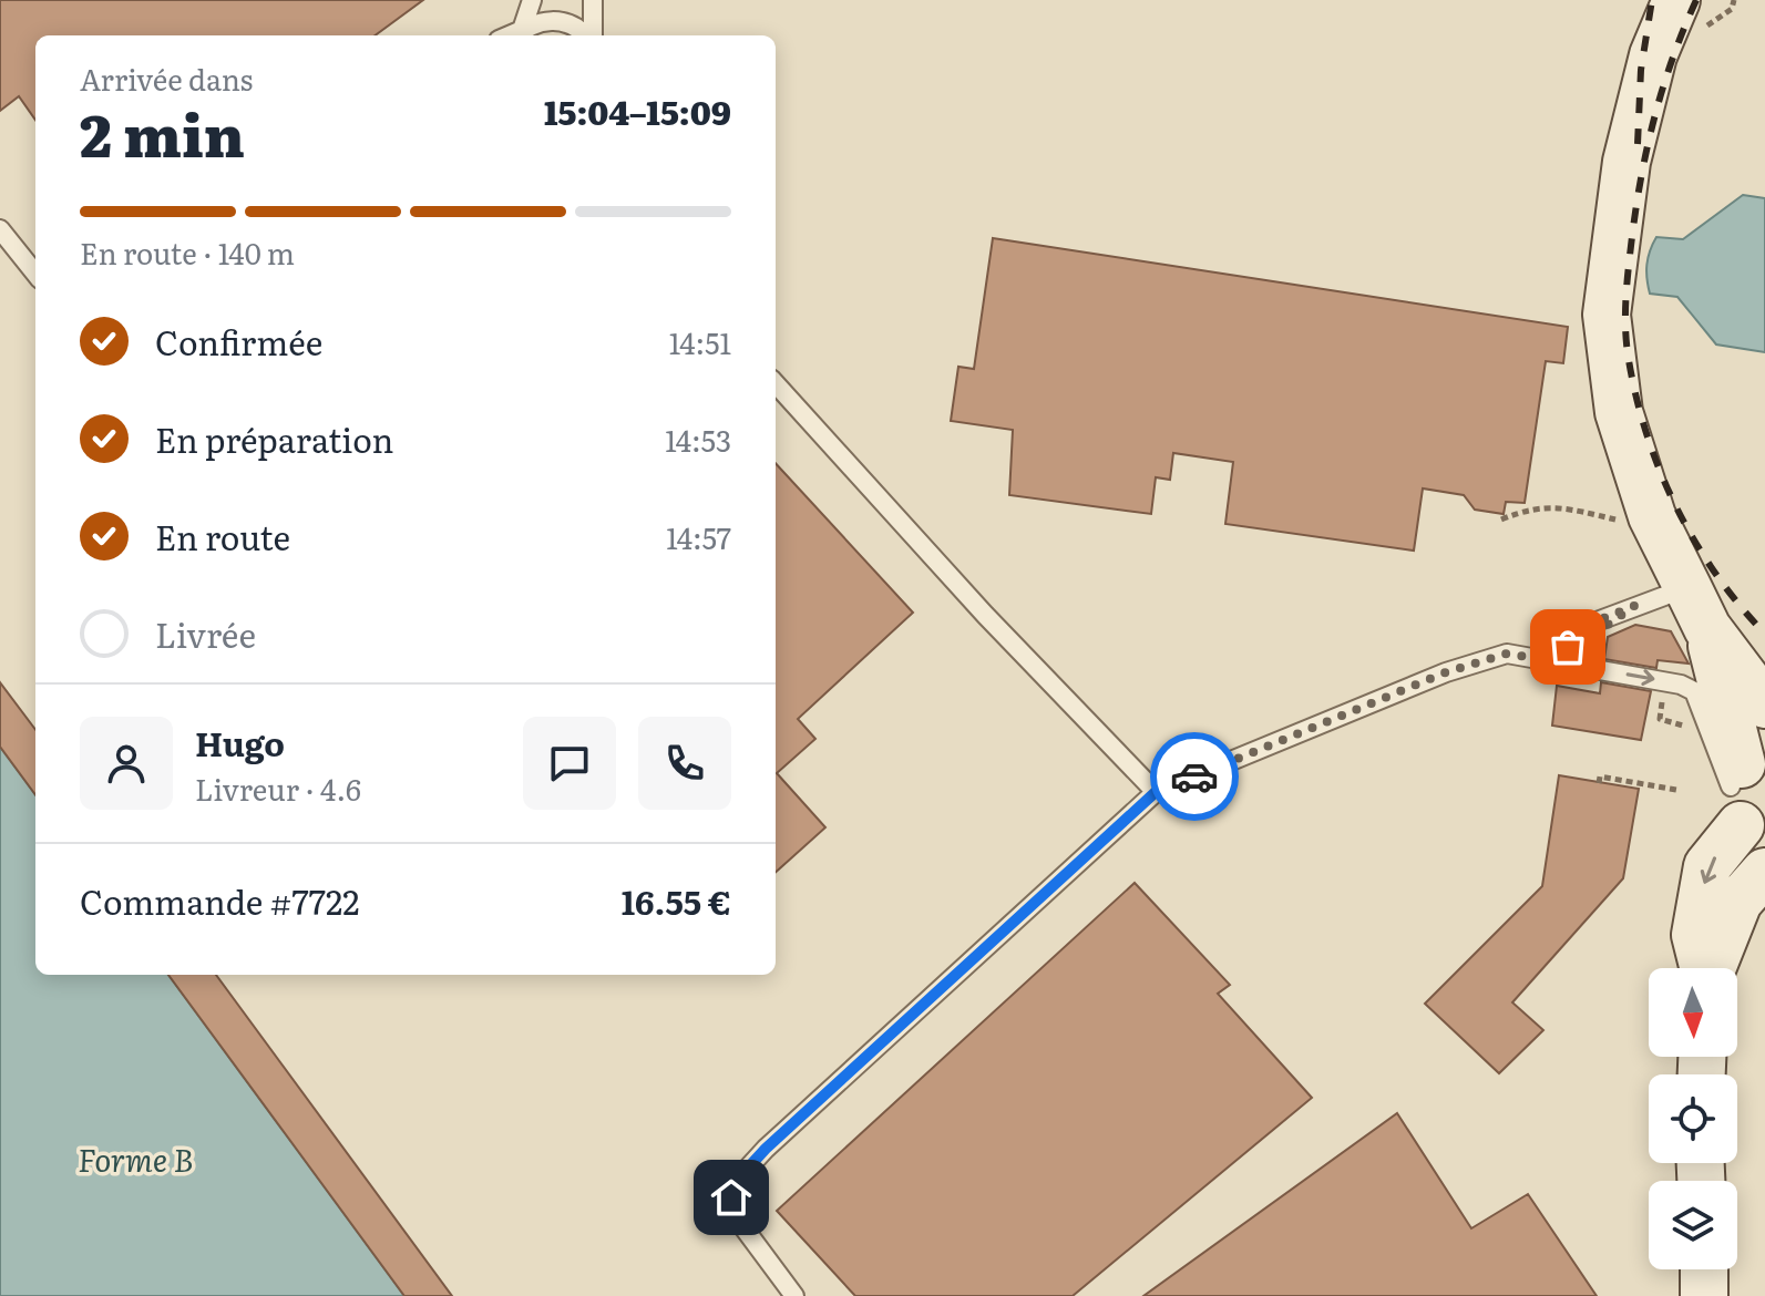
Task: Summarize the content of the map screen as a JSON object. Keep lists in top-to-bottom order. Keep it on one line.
{"water":["Forme B"],"north":"bottom","page":{"heading":["2 min","Arrivée dans","15:04–15:09"],"panel":["Hugo","Livreur · 4.6","Commande #7722","16.55 €"],"bar":"En route · 140 m","list":[["Confirmée","14:51"],["En préparation","14:53"],["En route","14:57"],"Livrée"]}}
